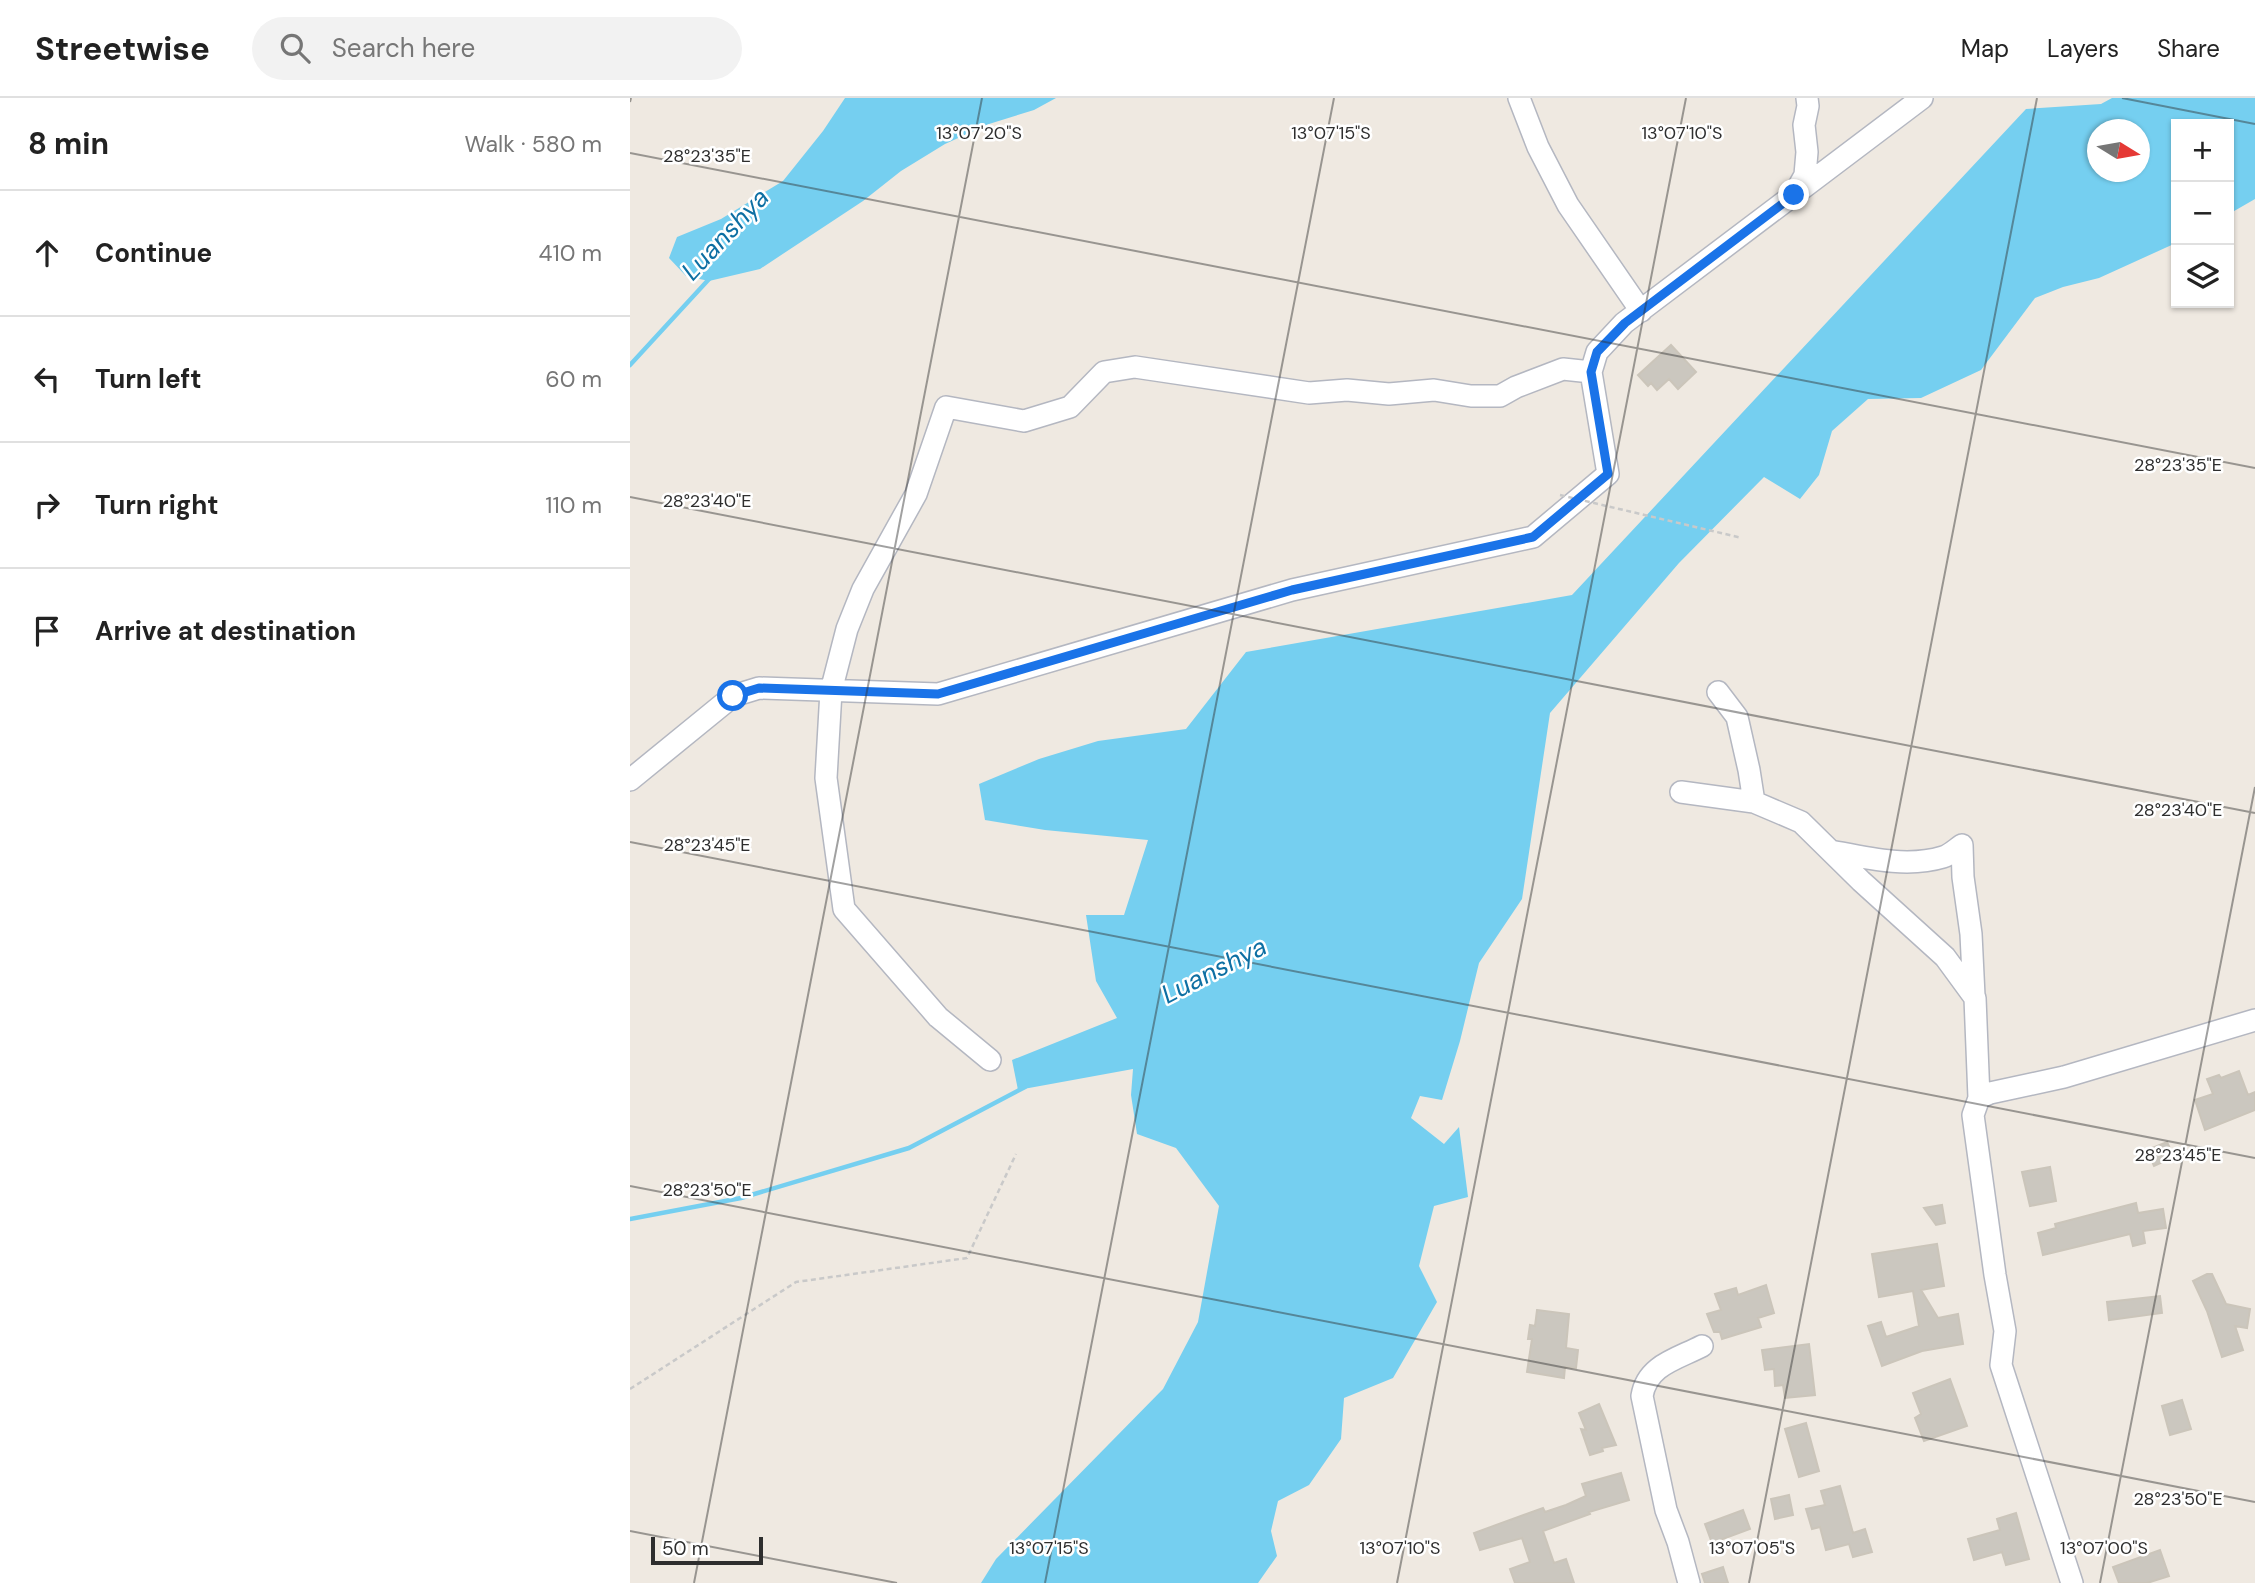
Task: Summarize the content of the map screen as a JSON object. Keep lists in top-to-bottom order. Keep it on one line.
{"water":["Luanshya"],"scale_bar":"50 m","north":"right","page":{"header":"Streetwise","search":"Search here","nav":["Map","Layers","Share"],"heading":["8 min","Walk · 580 m"],"map_buttons":["+","−"],"list":[["Continue","410 m"],["Turn left","60 m"],["Turn right","110 m"],"Arrive at destination"],"scale":"50 m"},"coordinates":["13°07'20\"S","13°07'15\"S","13°07'10\"S","28°23'35\"E","28°23'40\"E","28°23'45\"E","28°23'50\"E","13°07'05\"S","13°07'00\"S"]}
